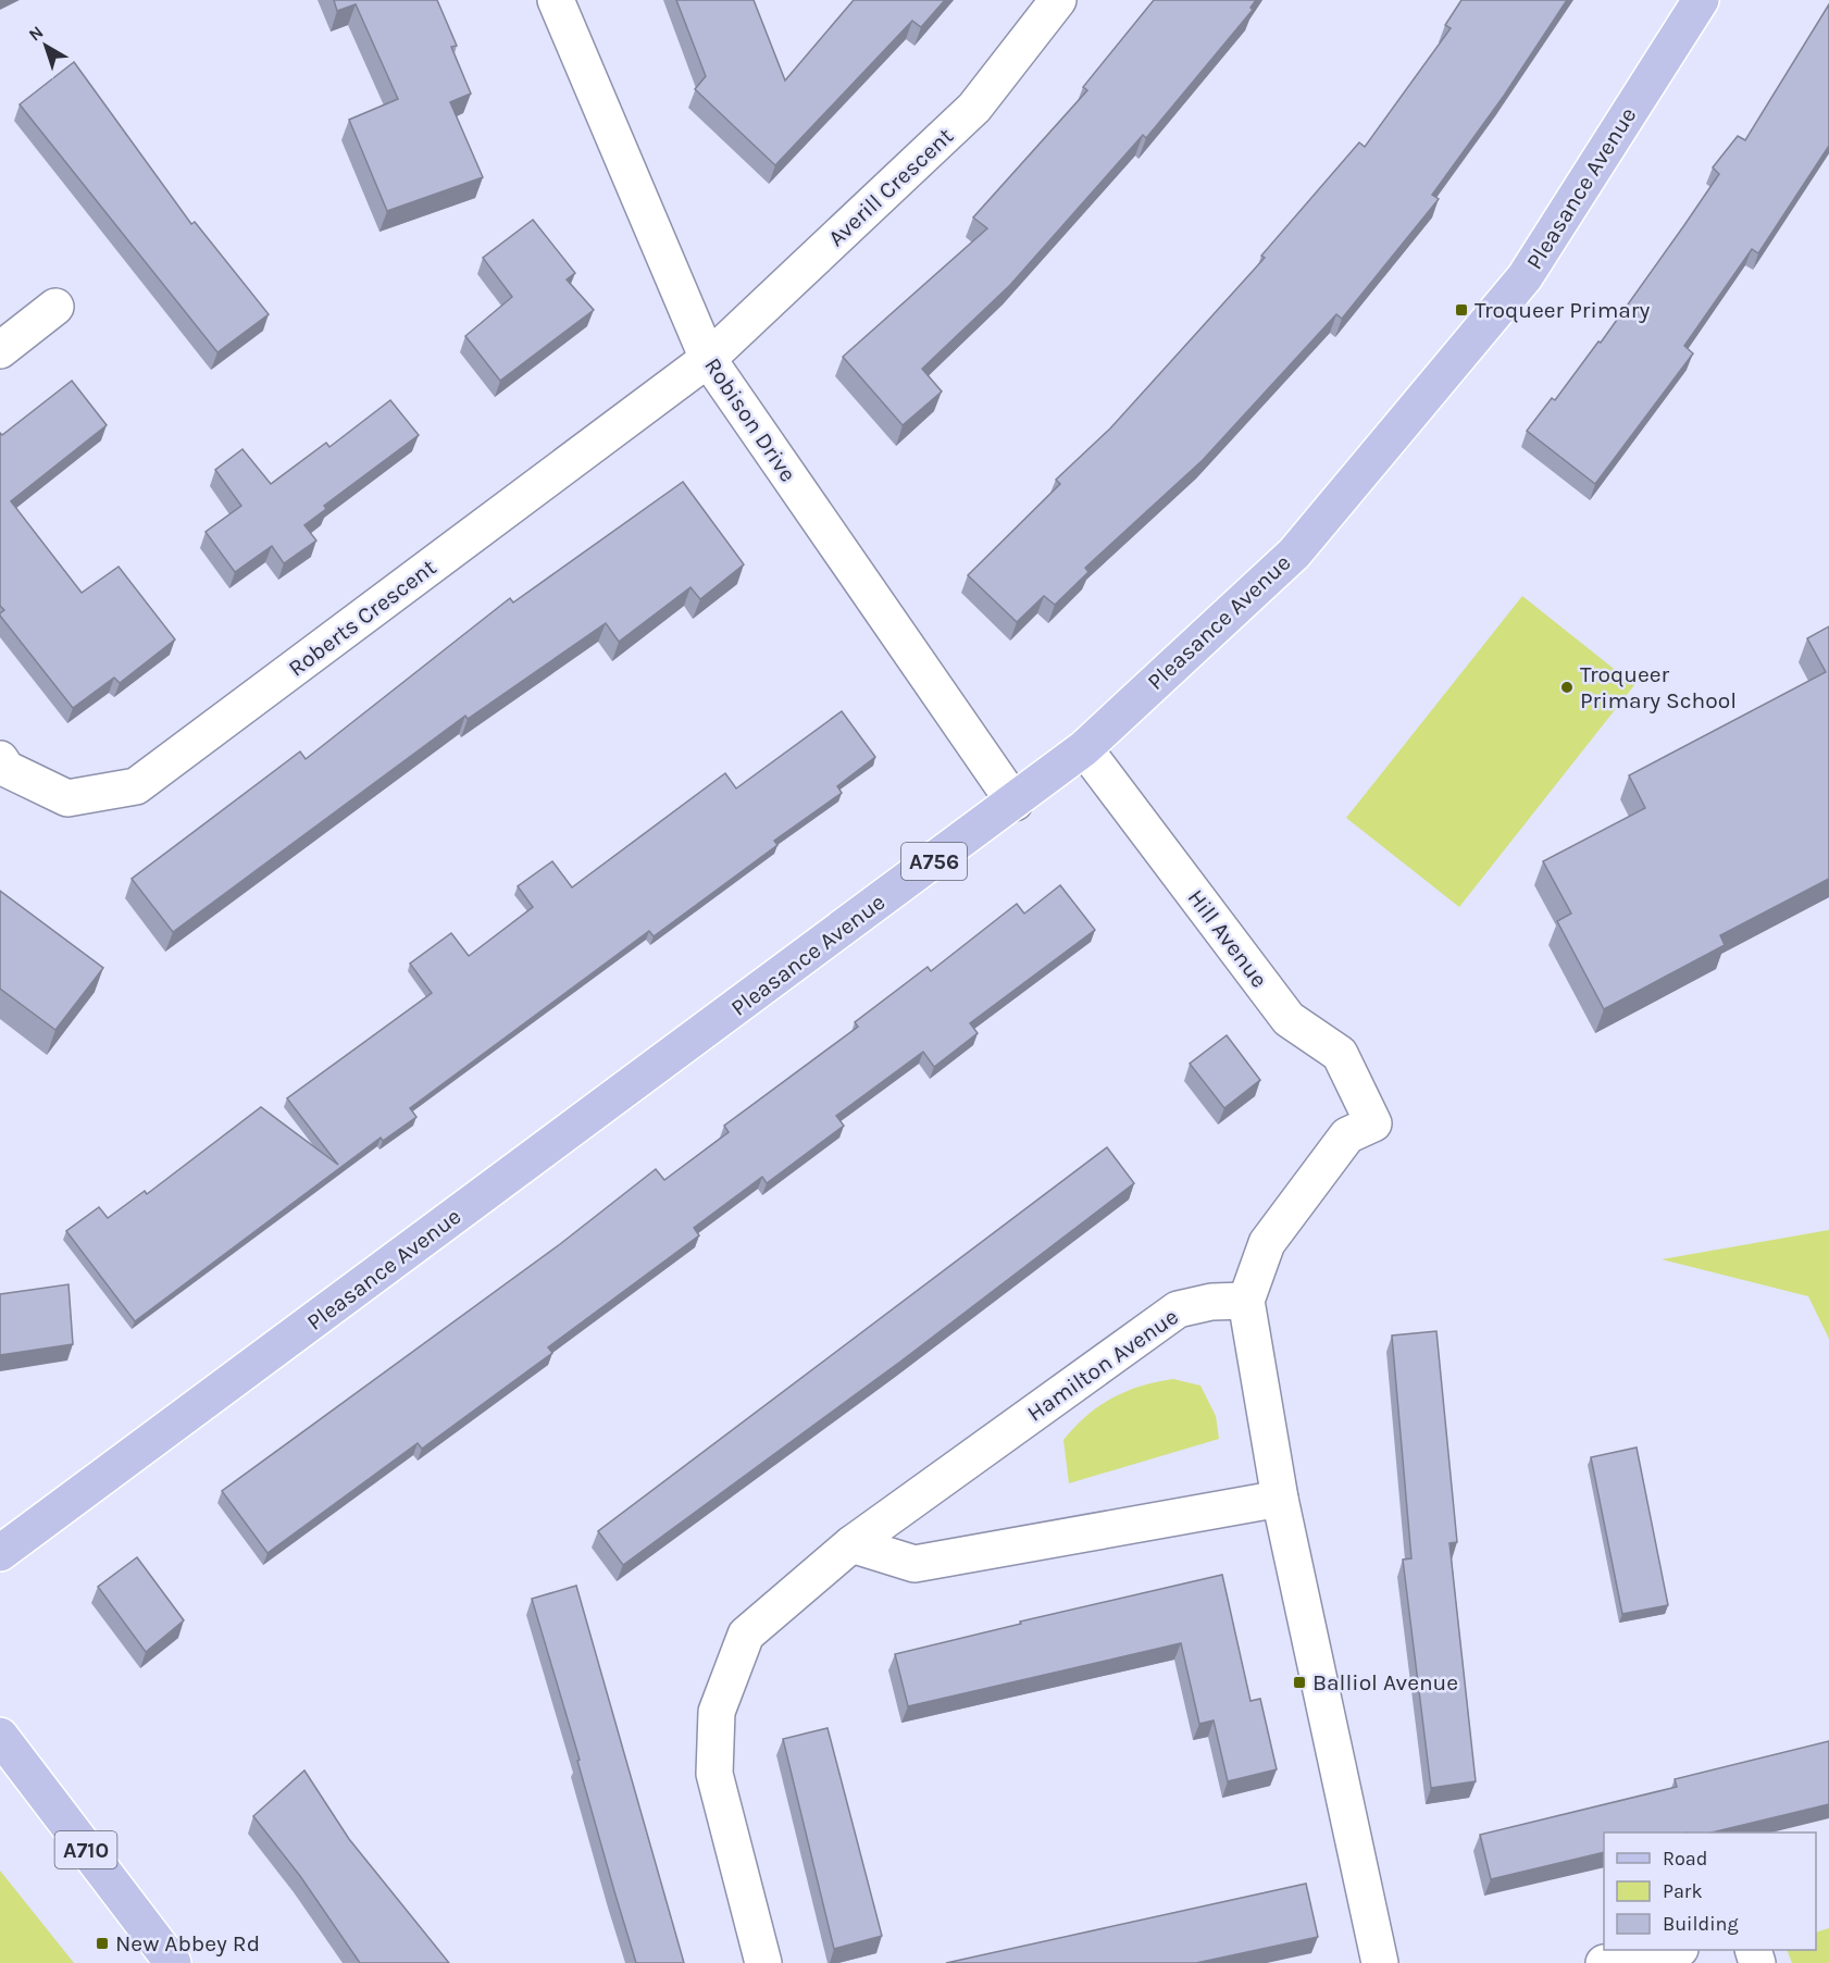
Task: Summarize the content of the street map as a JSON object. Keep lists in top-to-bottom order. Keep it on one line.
{"streets":{"main road":["Pleasance Avenue","A756","A710"],"street":["Averill Crescent","Robison Drive","Roberts Crescent","Hill Avenue","Hamilton Avenue"]},"crossings":[["Averill Crescent","Robison Drive"],["Averill Crescent","Roberts Crescent"],["Pleasance Avenue","Robison Drive"],["Pleasance Avenue","Hill Avenue"],["Robison Drive","Roberts Crescent"],["Hill Avenue","Hamilton Avenue"]],"places":{"transit":["Troqueer Primary","Balliol Avenue","New Abbey Rd"],"other":["Troqueer Primary School"]},"legend":["Road","Park","Building"],"north":"top left"}
